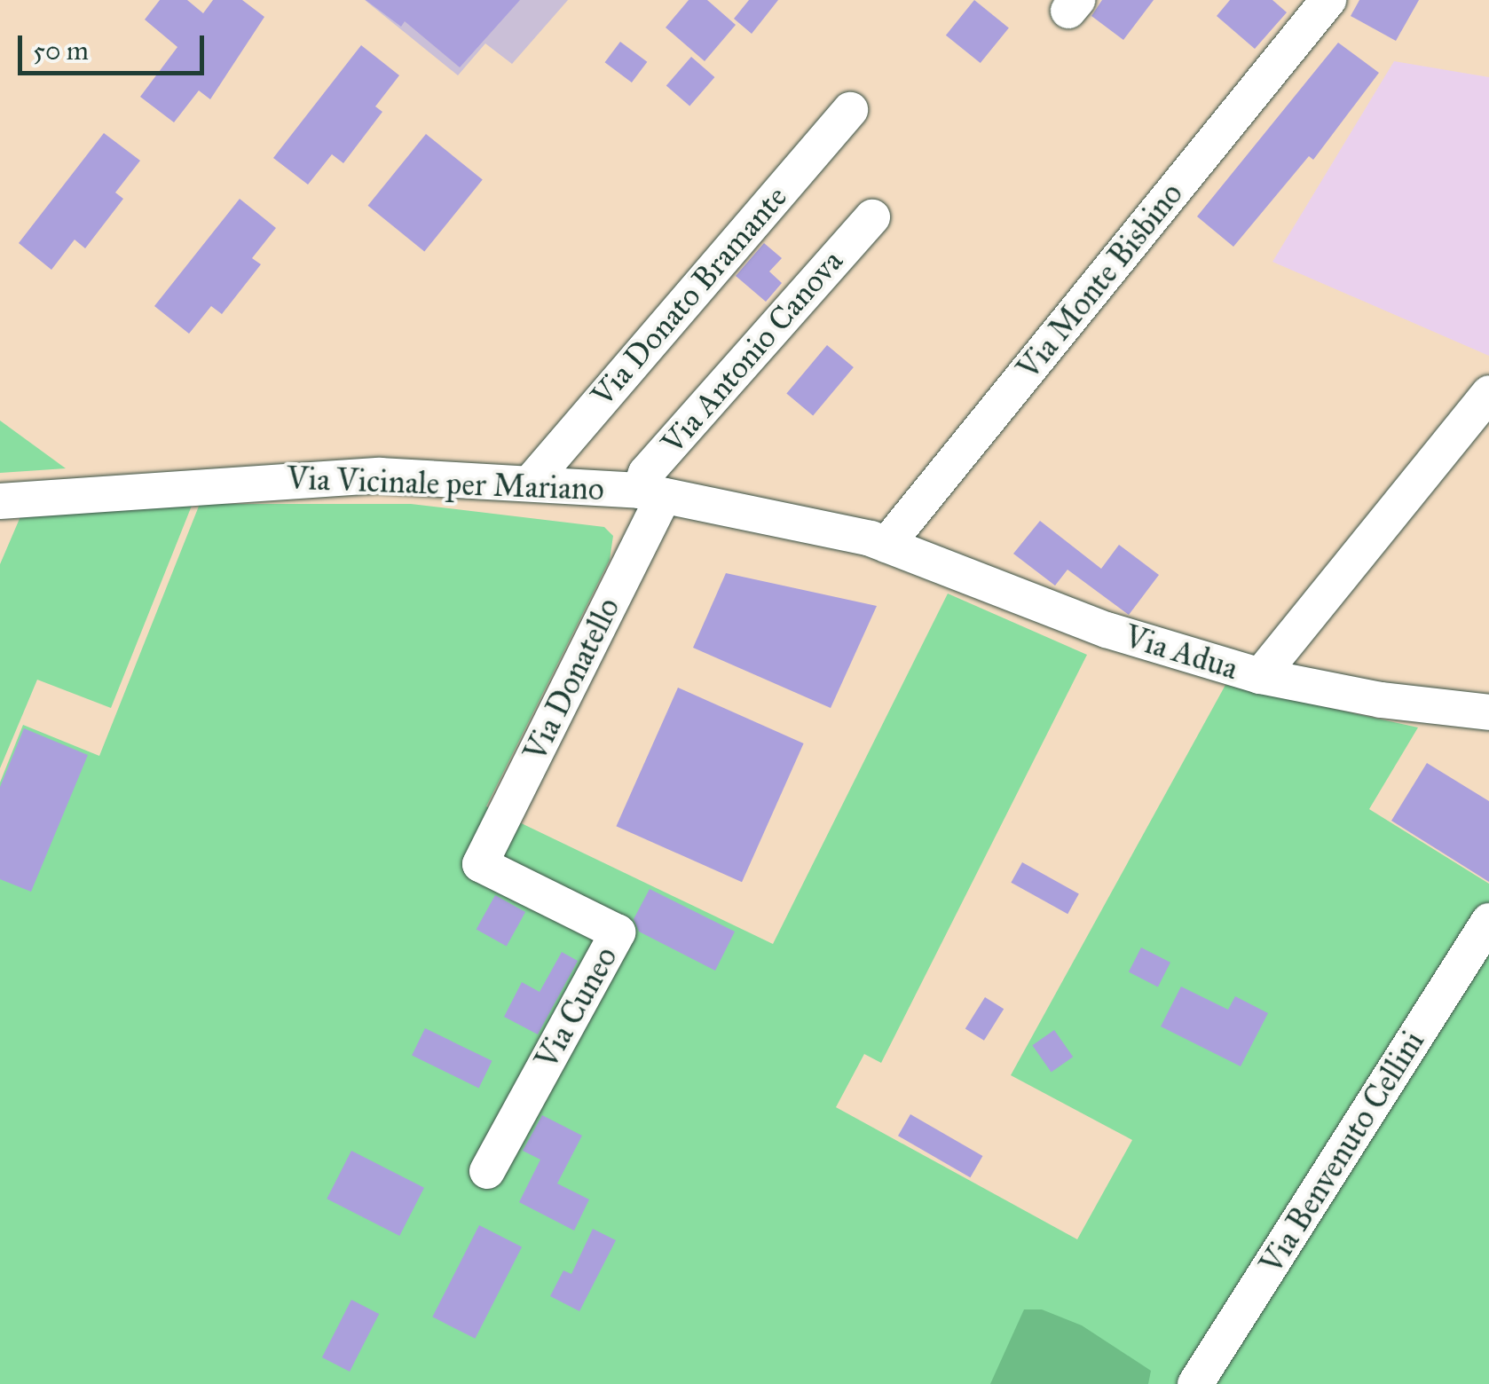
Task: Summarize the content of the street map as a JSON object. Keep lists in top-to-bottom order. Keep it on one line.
{"streets":{"street":["Via Monte Bisbino","Via Donato Bramante","Via Antonio Canova","Via Vicinale per Mariano","Via Adua","Via Donatello","Via Cuneo","Via Benvenuto Cellini"]},"crossings":[["Via Monte Bisbino","Via Vicinale per Mariano"],["Via Monte Bisbino","Via Adua"],["Via Donato Bramante","Via Vicinale per Mariano"],["Via Antonio Canova","Via Vicinale per Mariano"],["Via Antonio Canova","Via Donatello"],["Via Vicinale per Mariano","Via Adua"],["Via Vicinale per Mariano","Via Donatello"],["Via Donatello","Via Cuneo"]],"scale_bar":"50 m"}
